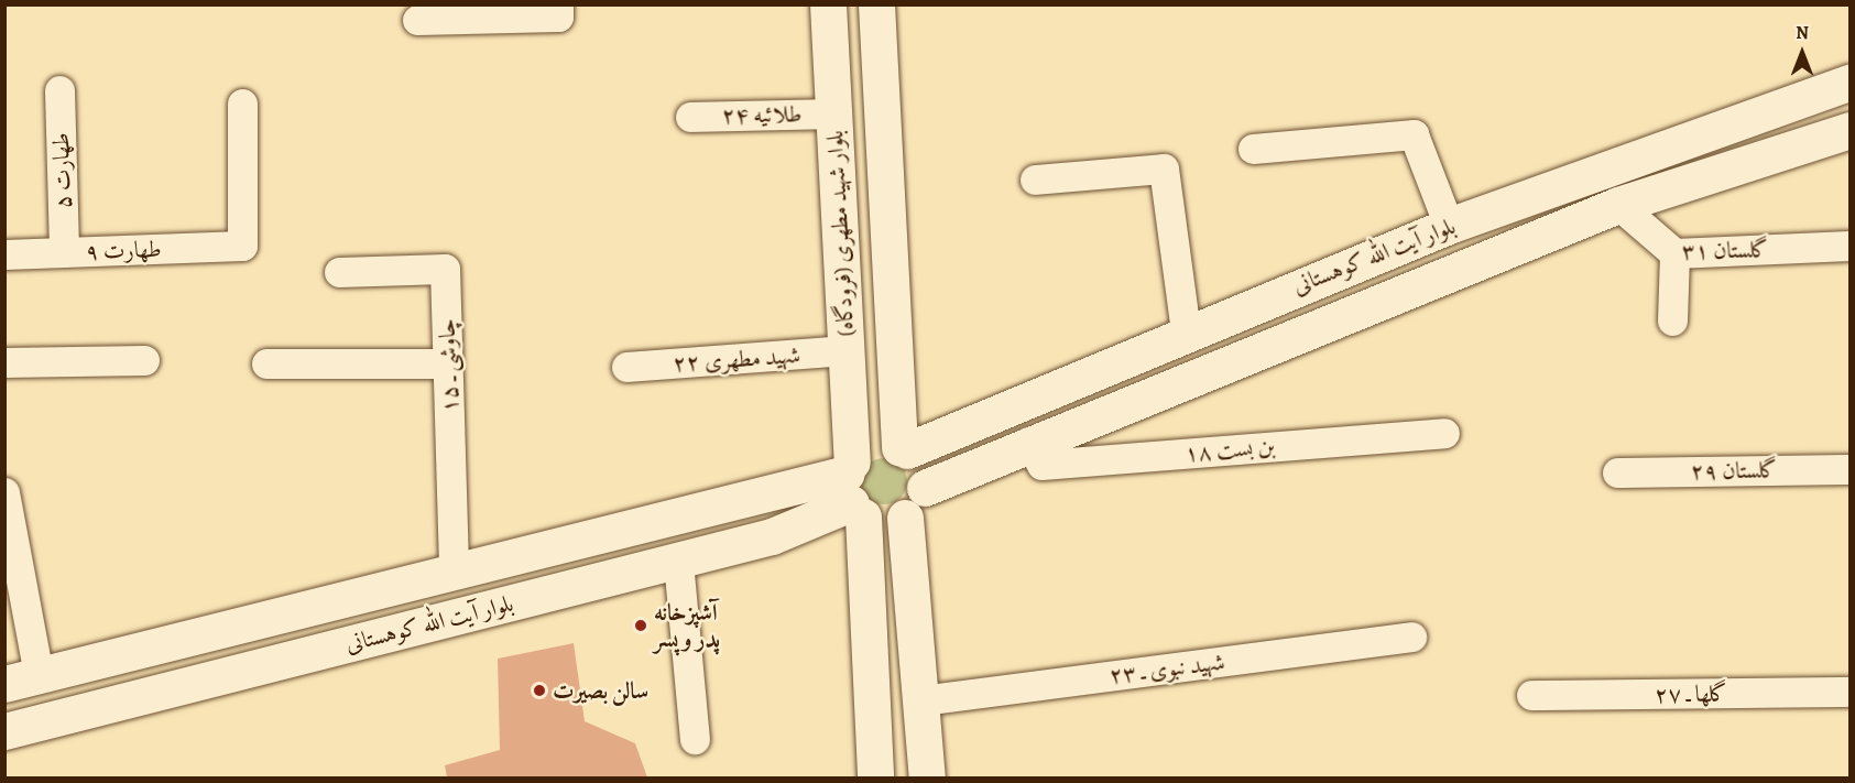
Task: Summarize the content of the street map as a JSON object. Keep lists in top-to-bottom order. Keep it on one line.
{"streets":{"main road":["بلوار شهید مطهری (فرودگاه)","بلوار آیت الله کوهستانی"],"street":["طلائیه ۲۴","طهارت ۵","طهارت ۹","گلستان ۳۱","شهید مطهری ۲۲","چاوشی ـ ۱۵","بن بست ۱۸","گلستان ۲۹","شهید نبوی ـ ۲۳","گلها ـ ۲۷"]},"crossings":[["طلائیه ۲۴","بلوار شهید مطهری (فرودگاه)"],["طهارت ۵","طهارت ۹"],["بلوار شهید مطهری (فرودگاه)","بلوار آیت الله کوهستانی"],["بلوار شهید مطهری (فرودگاه)","شهید مطهری ۲۲"],["گلستان ۳۱","بلوار آیت الله کوهستانی"],["بلوار آیت الله کوهستانی","چاوشی ـ ۱۵"],["بلوار آیت الله کوهستانی","بن بست ۱۸"]],"places":["آشپزخانه پدر و پسر","سالن بصیرت"],"north":"top"}
